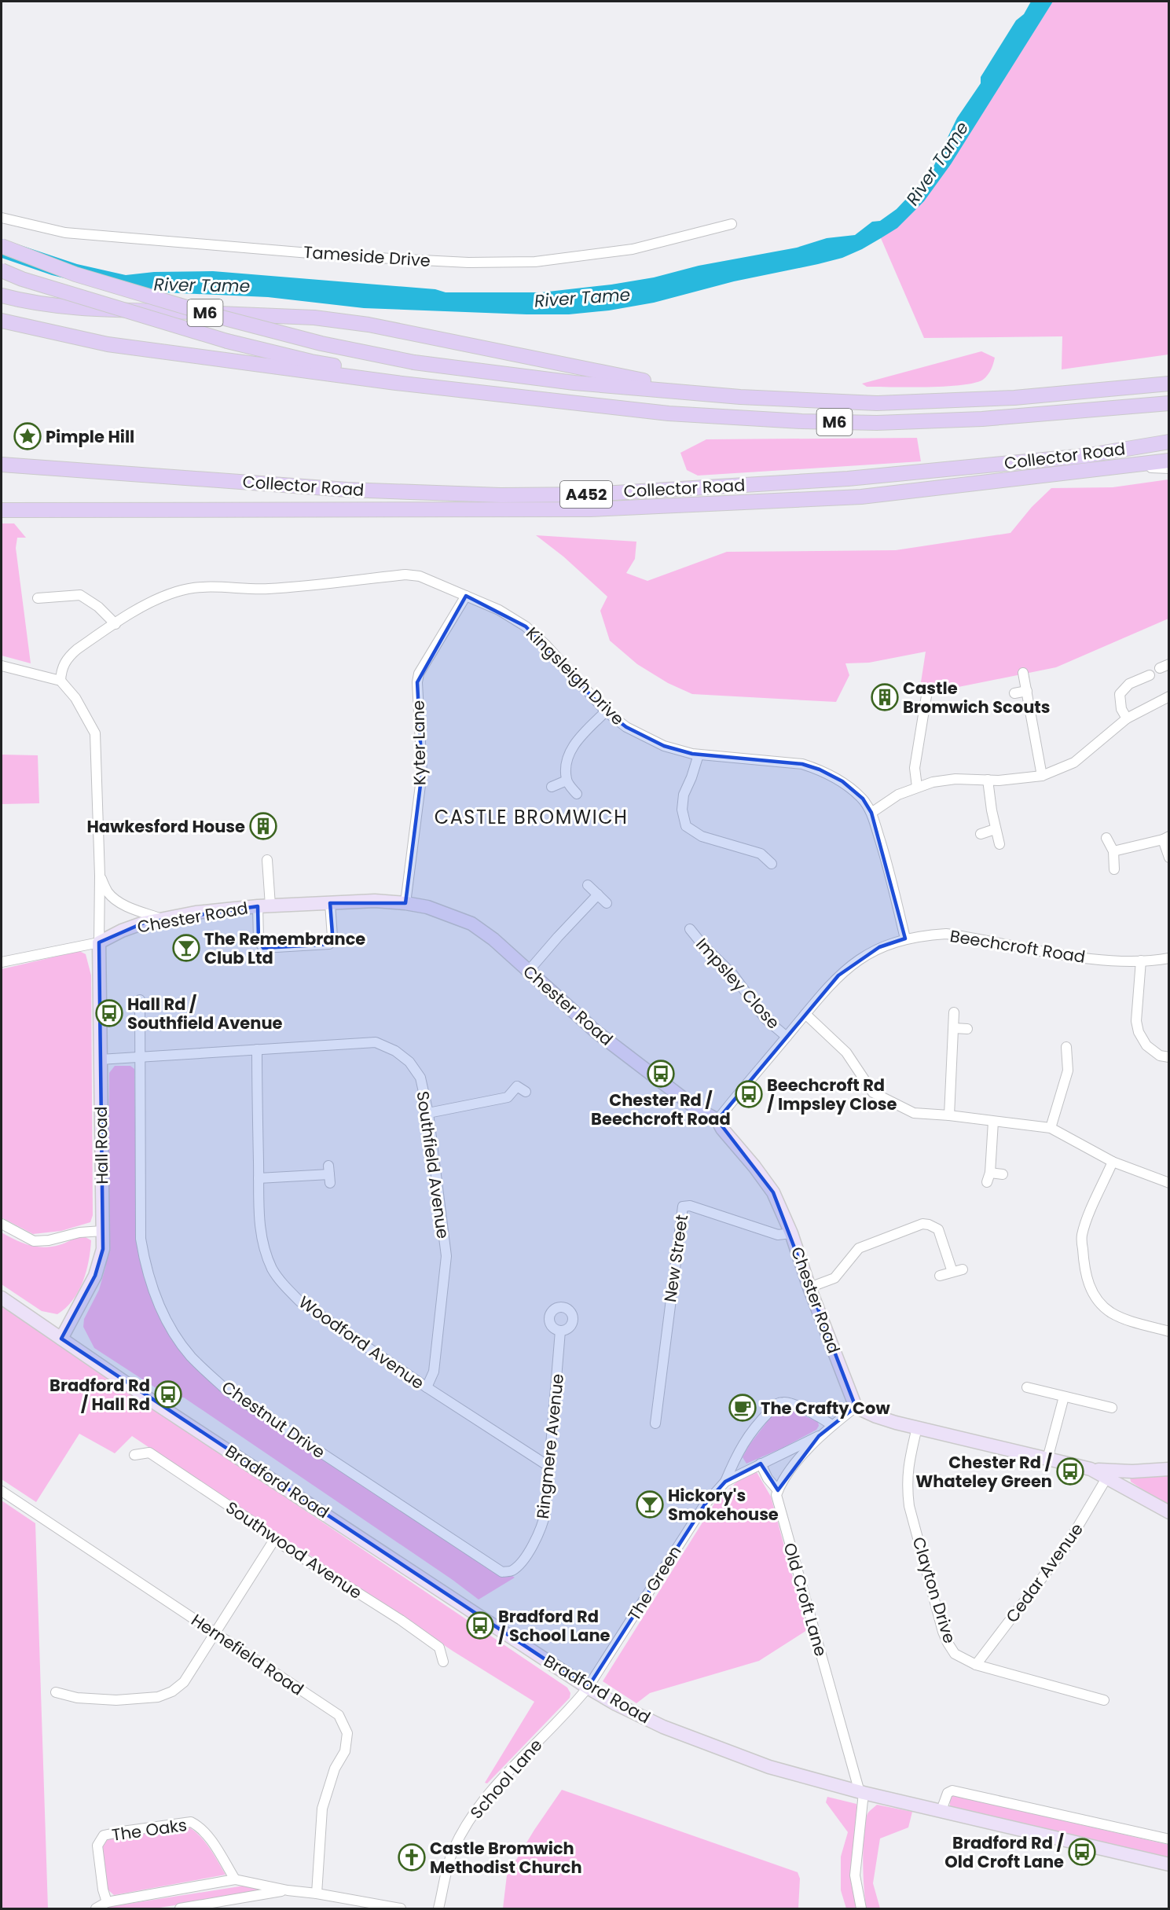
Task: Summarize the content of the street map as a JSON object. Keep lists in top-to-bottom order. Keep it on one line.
{"streets":{"highway":["M6","Collector Road","A452"],"main road":["Chester Road","Hall Road","Bradford Road"],"street":["Tameside Drive","Kingsleigh Drive","Kyter Lane","Beechcroft Road","Impsley Close","Southfield Avenue","New Street","Woodford Avenue","Chestnut Drive","Ringmere Avenue","Southwood Avenue","Cedar Avenue","The Green","Clayton Drive","Old Croft Lane","Hernefield Road","School Lane","The Oaks"]},"crossings":[["Kingsleigh Drive","Kyter Lane"],["Kingsleigh Drive","Beechcroft Road"],["Kyter Lane","Chester Road"],["Chester Road","Beechcroft Road"],["Chester Road","Hall Road"],["Chester Road","New Street"],["Beechcroft Road","Impsley Close"],["Hall Road","Southfield Avenue"],["Hall Road","Bradford Road"],["Southfield Avenue","Woodford Avenue"],["Southfield Avenue","Chestnut Drive"],["Woodford Avenue","Ringmere Avenue"],["Chestnut Drive","Ringmere Avenue"],["Bradford Road","The Green"],["Bradford Road","Old Croft Lane"],["Bradford Road","School Lane"],["Cedar Avenue","Clayton Drive"],["The Green","School Lane"]],"districts":["CASTLE BROMWICH"],"water":["River Tame"],"places":{"place":["Pimple Hill"],"building":["Castle Bromwich Scouts","Hawkesford House"],"bar":["The Remembrance Club Ltd","Hickory's Smokehouse"],"bus stop":["Hall Rd / Southfield Avenue","Chester Rd / Beechcroft Road","Beechcroft Rd / Impsley Close","Bradford Rd / Hall Rd","Chester Rd / Whateley Green","Bradford Rd / School Lane","Bradford Rd / Old Croft Lane"],"cafe":["The Crafty Cow"],"church":["Castle Bromwich Methodist Church"]}}
